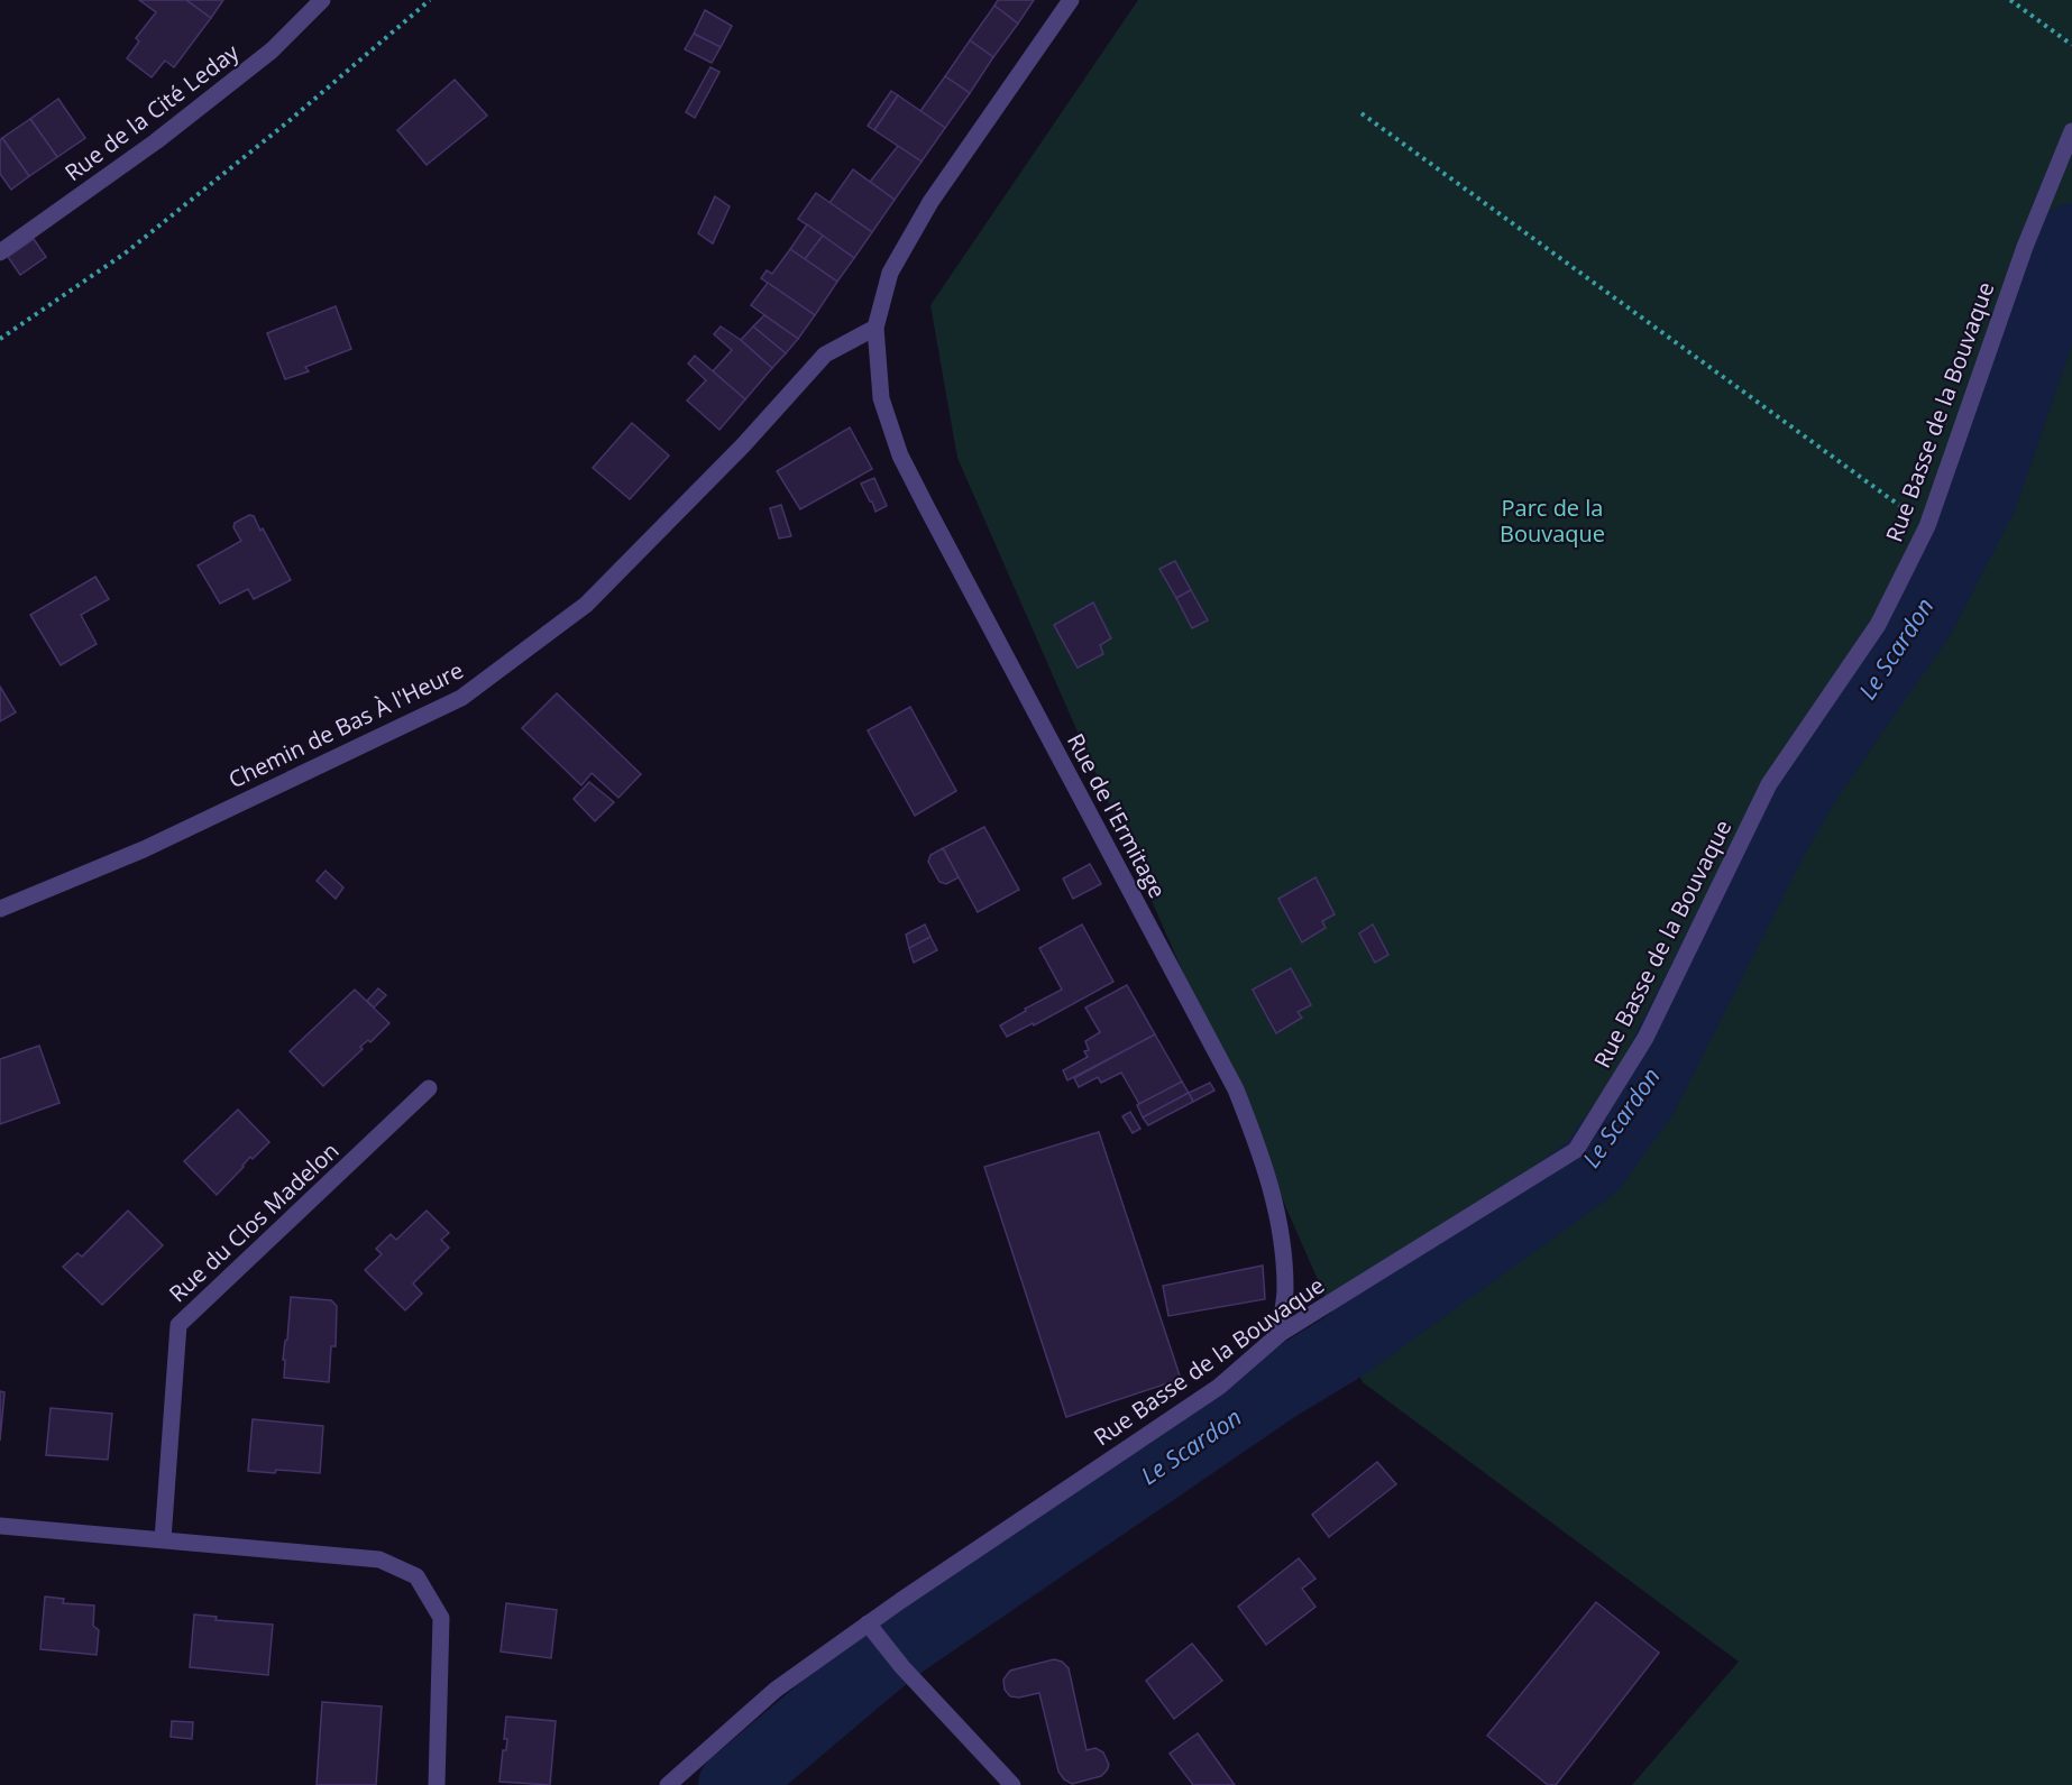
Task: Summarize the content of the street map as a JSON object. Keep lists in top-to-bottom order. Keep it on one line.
{"streets":{"street":["Rue de la Cité Leday","Rue Basse de la Bouvaque","Chemin de Bas À l'Heure","Rue de l'Ermitage","Rue du Clos Madelon"]},"crossings":[["Rue Basse de la Bouvaque","Rue de l'Ermitage"],["Chemin de Bas À l'Heure","Rue de l'Ermitage"]],"water":["Le Scardon"],"parks":["Parc de la Bouvaque"]}
